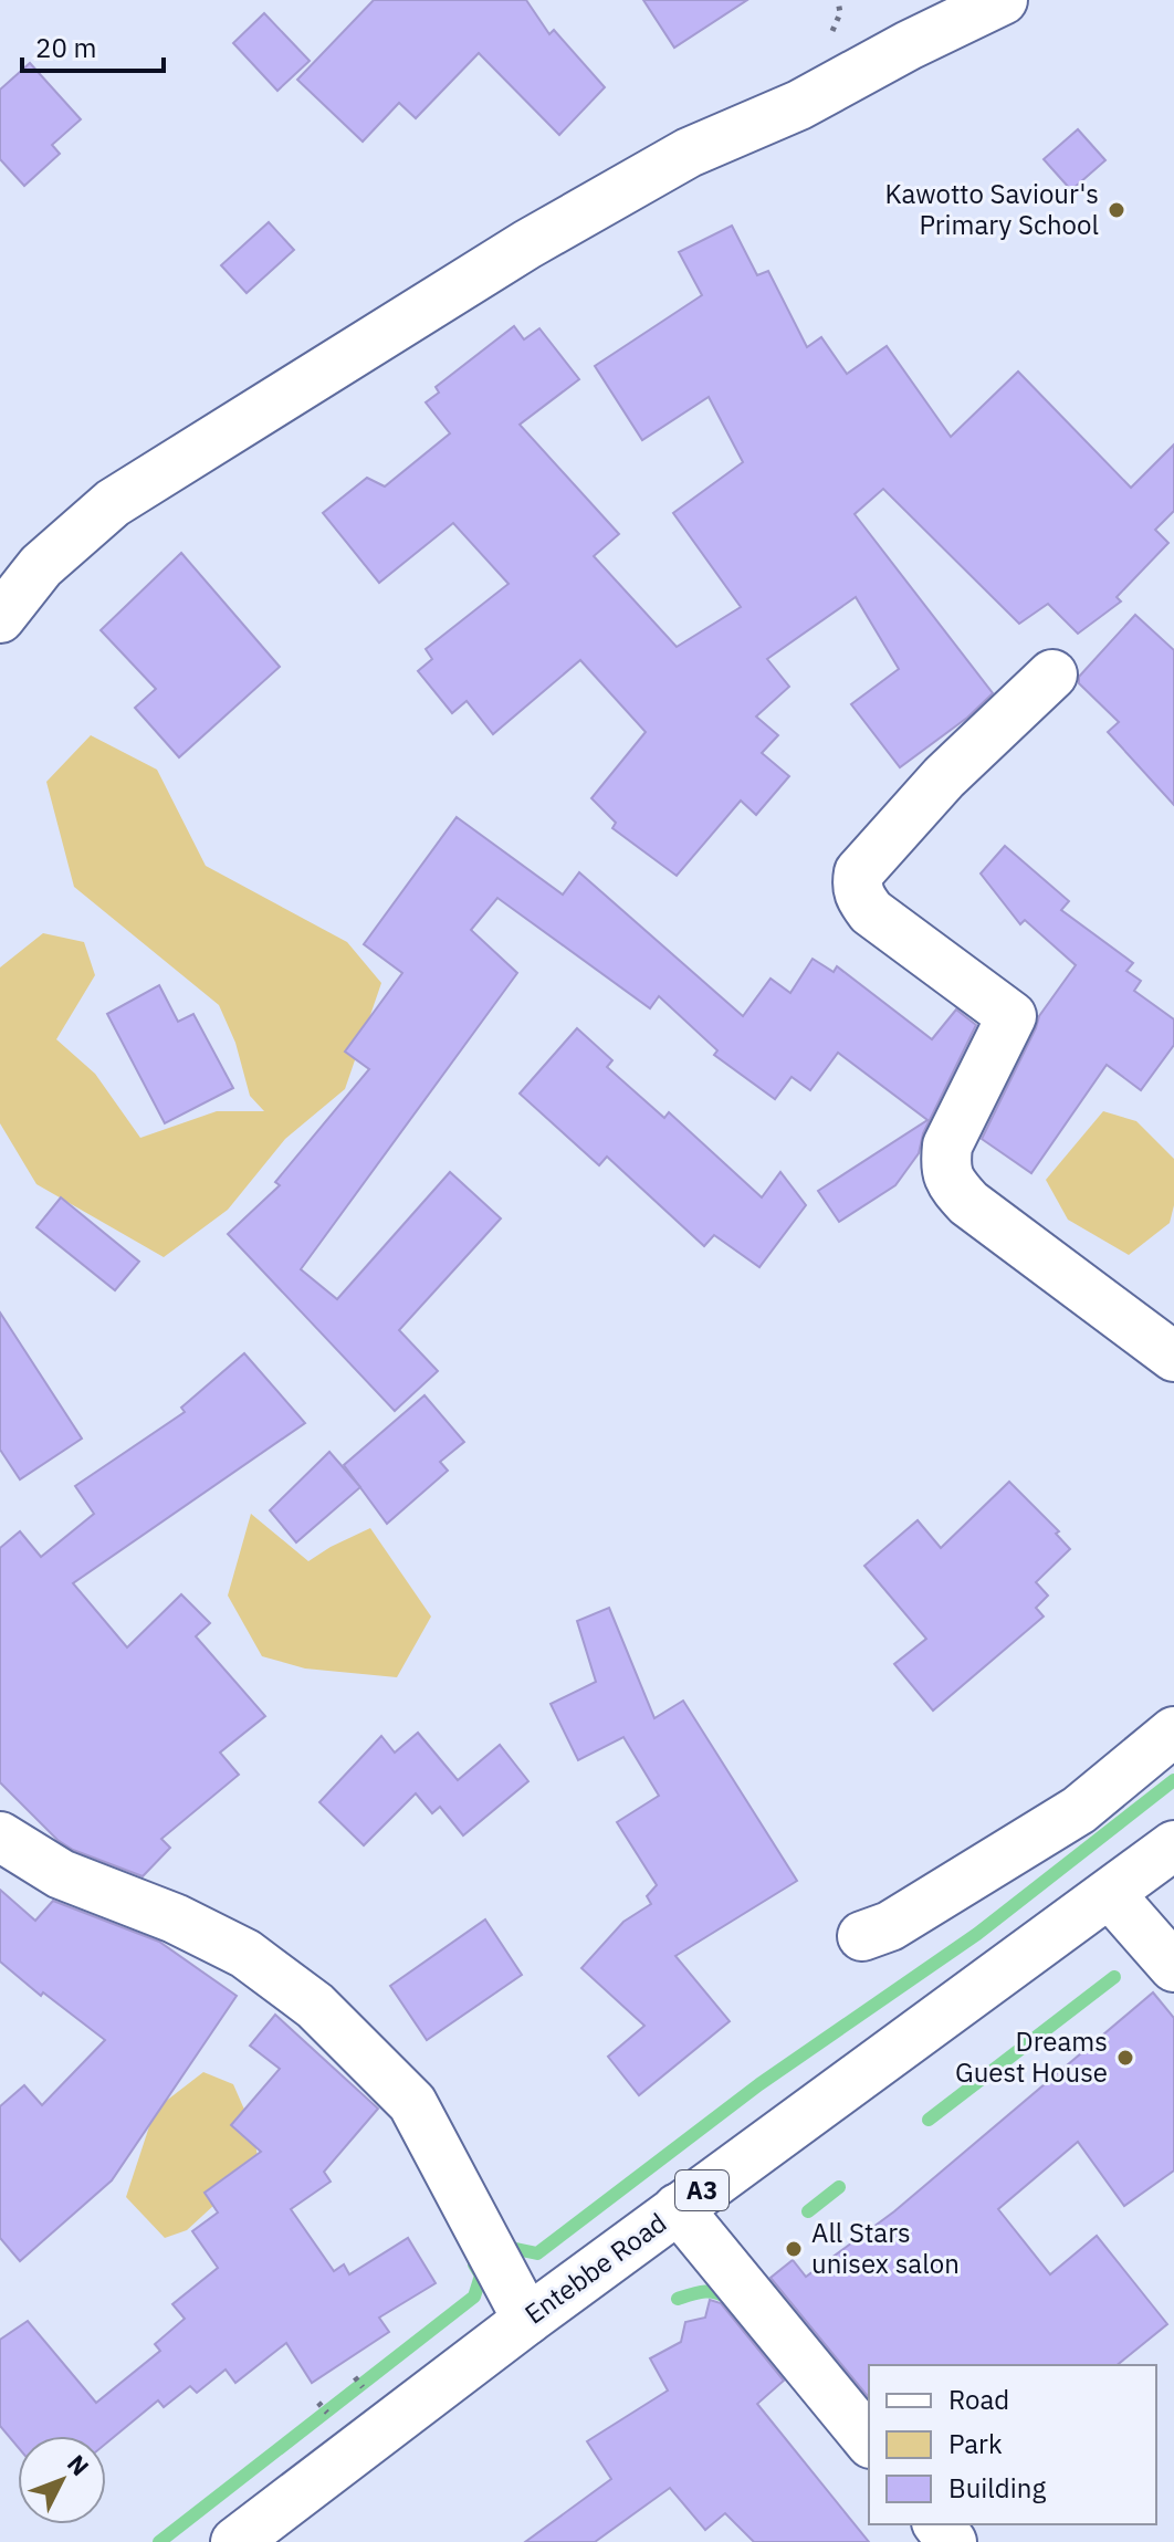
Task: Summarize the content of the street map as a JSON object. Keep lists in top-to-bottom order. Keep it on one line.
{"streets":{"street":["A3","Entebbe Road"]},"places":["Kawotto Saviour's Primary School","Dreams Guest House","All Stars unisex salon"],"legend":["Road","Park","Building"],"scale_bar":"20 m","north":"top right"}
